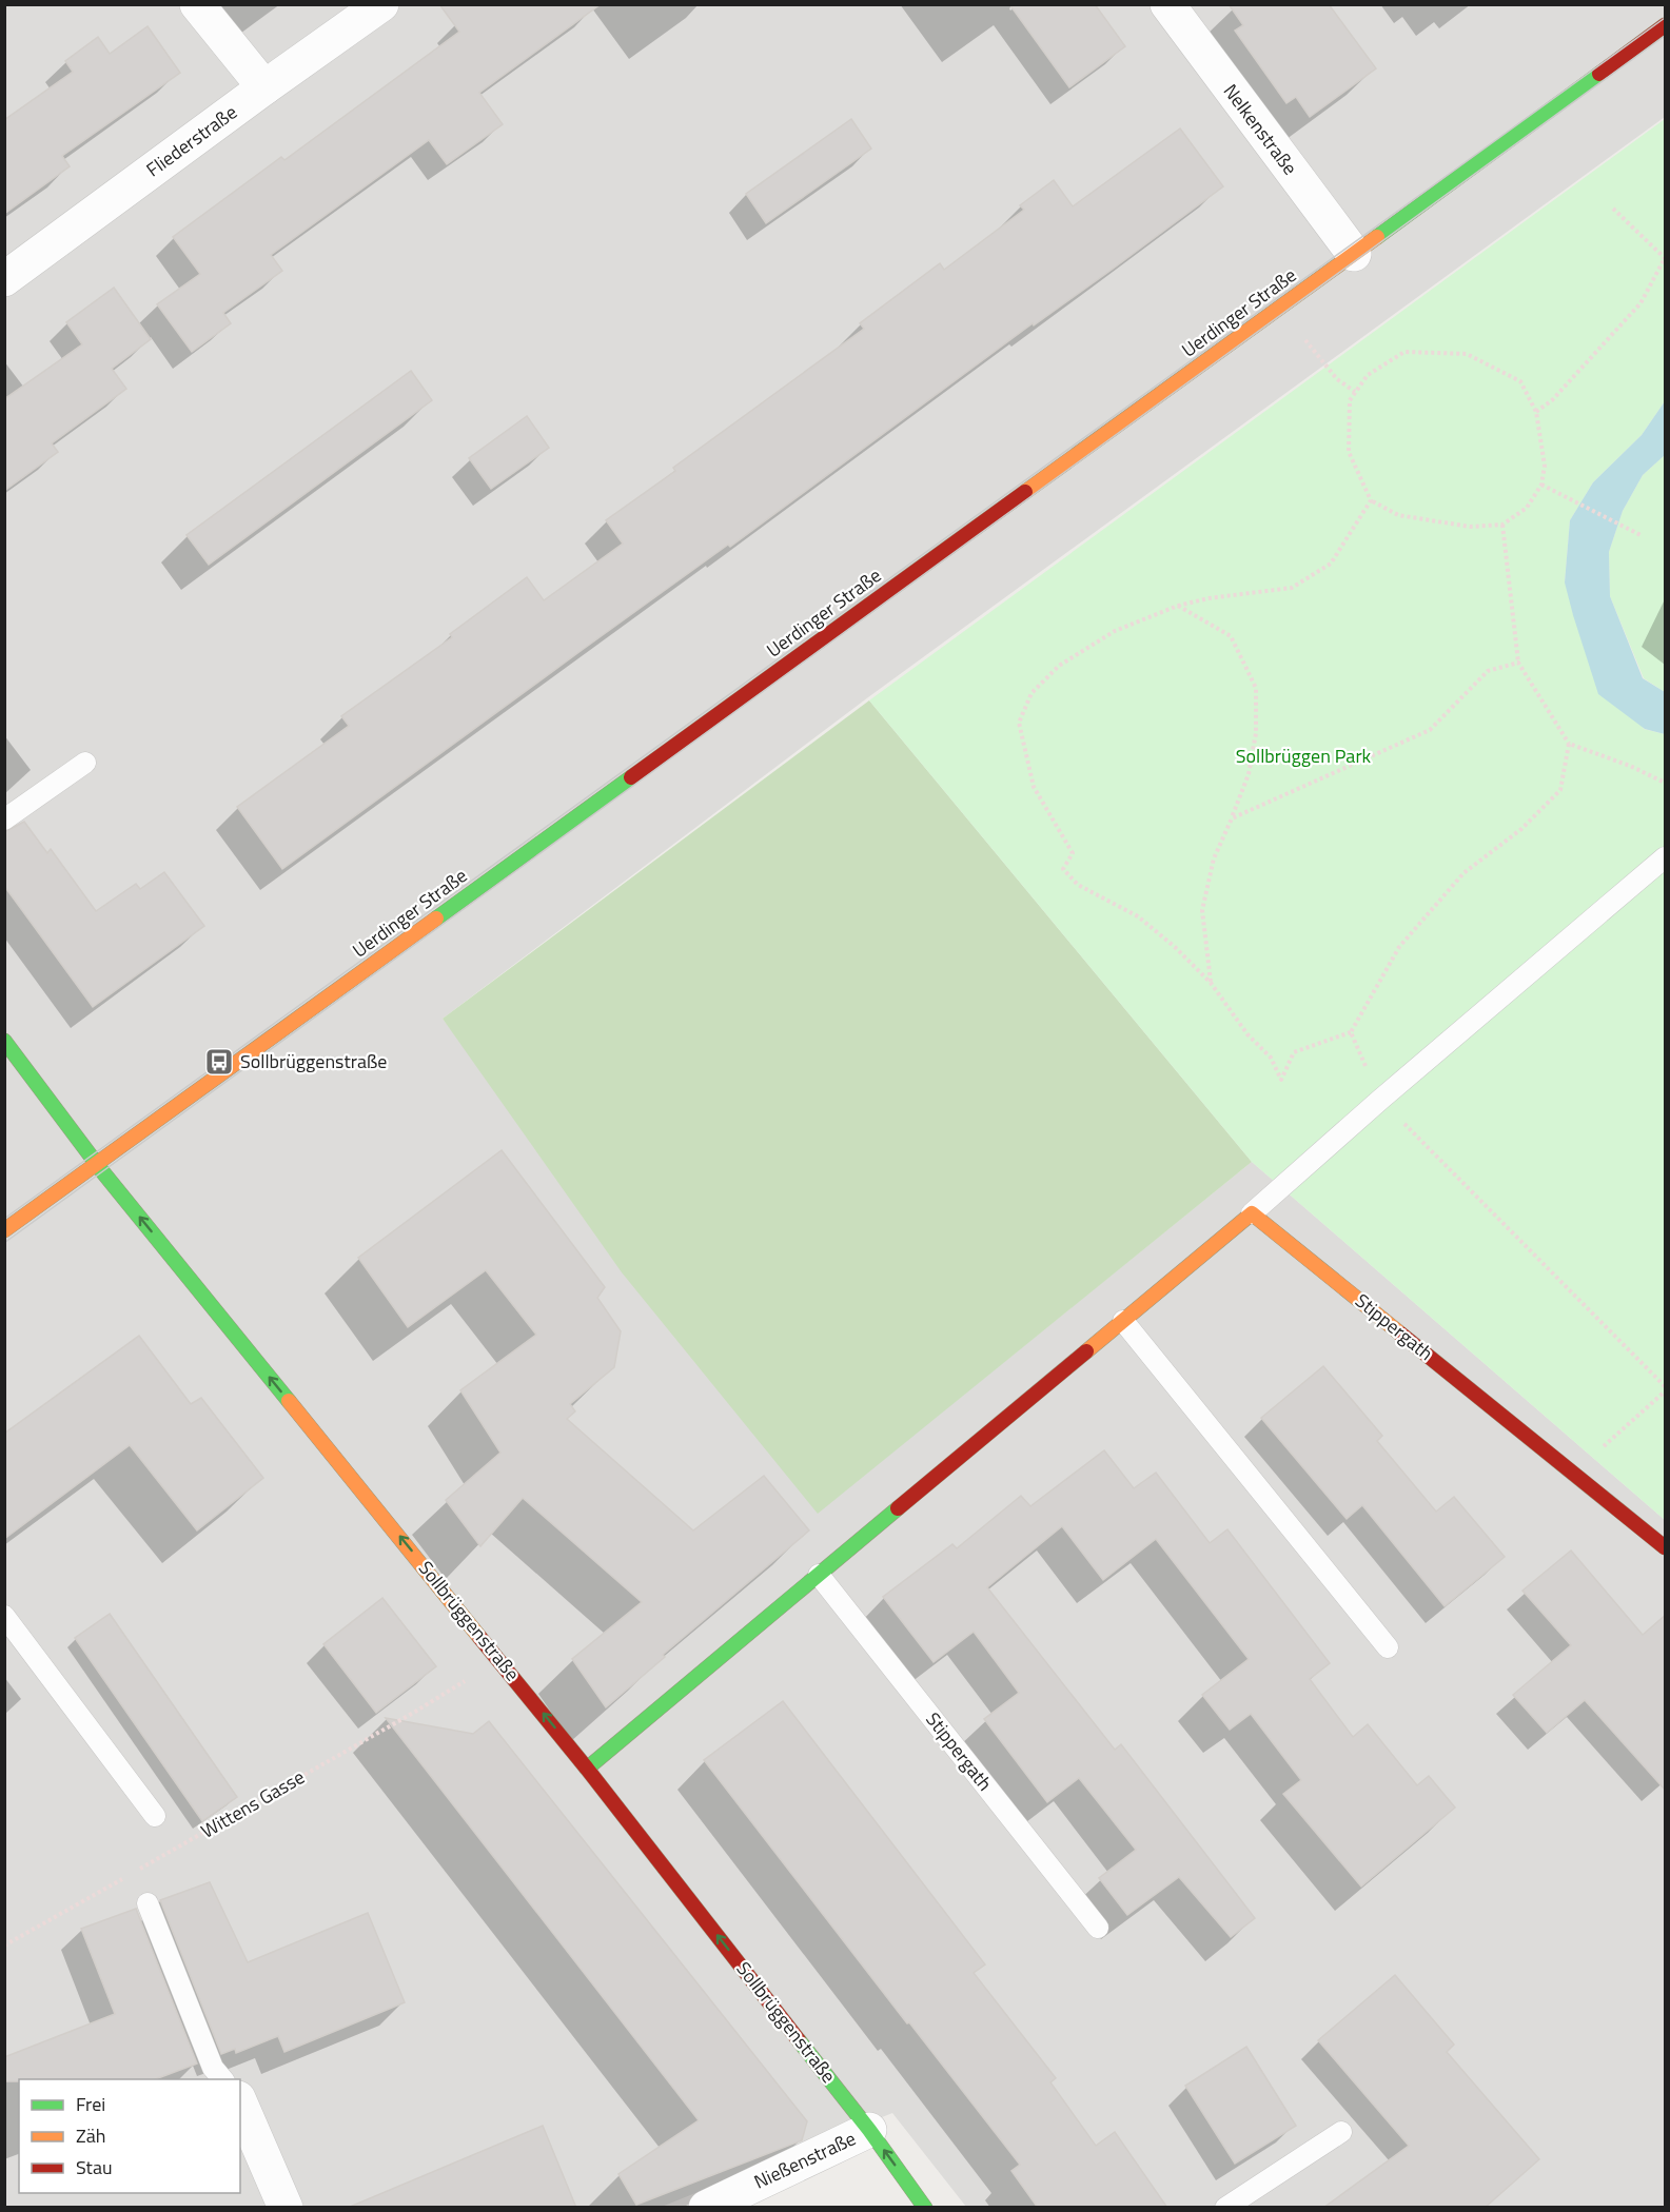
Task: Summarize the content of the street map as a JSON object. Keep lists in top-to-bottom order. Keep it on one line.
{"streets":{"street":["Nelkenstraße","Fliederstraße","Uerdinger Straße","Stippergath","Sollbrüggenstraße","Nießenstraße"],"path":["Wittens Gasse"]},"crossings":[["Nelkenstraße","Uerdinger Straße"],["Uerdinger Straße","Sollbrüggenstraße"],["Sollbrüggenstraße","Wittens Gasse"],["Sollbrüggenstraße","Nießenstraße"]],"one_way":["Sollbrüggenstraße"],"parks":["Sollbrüggen Park"],"places":{"bus stop":["Sollbrüggenstraße"]},"legend":["Frei","Zäh","Stau"]}
